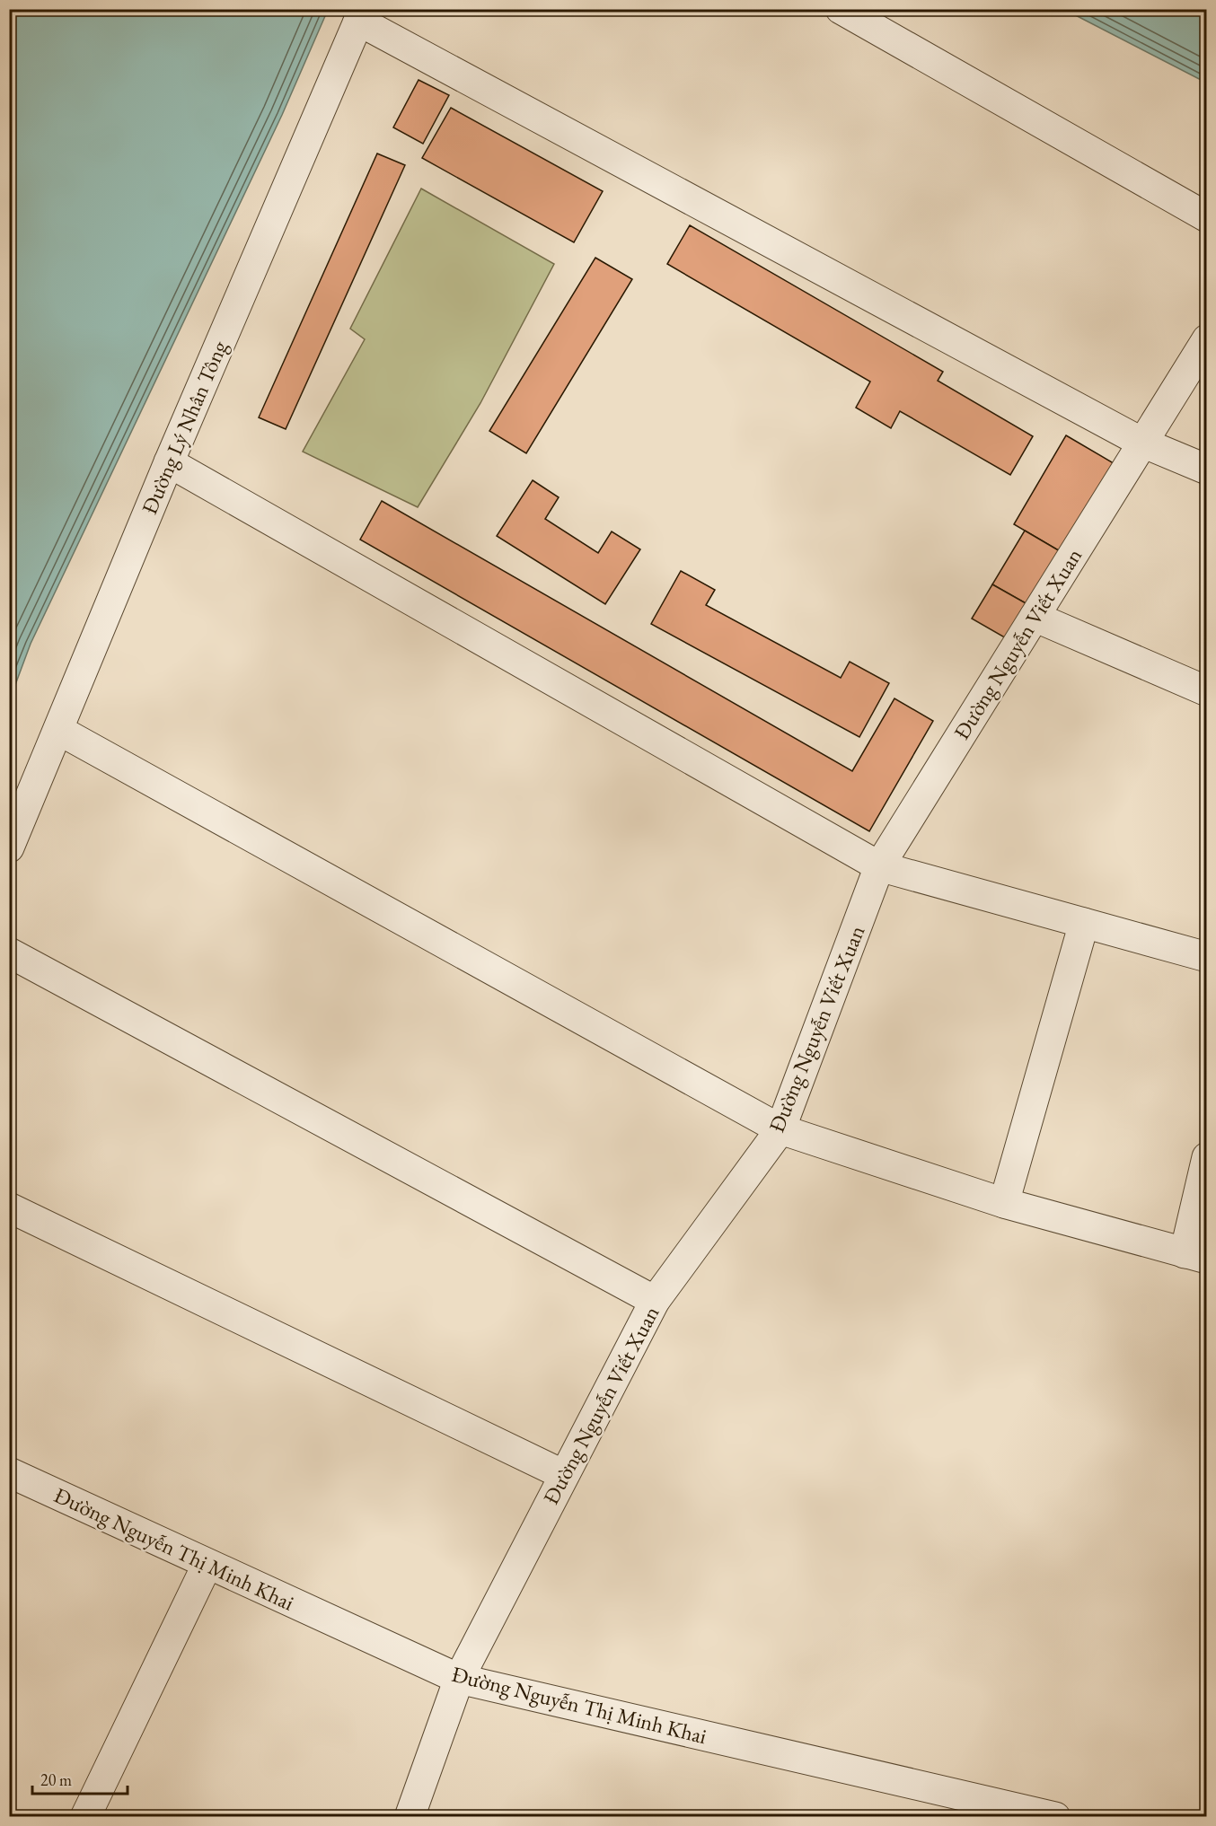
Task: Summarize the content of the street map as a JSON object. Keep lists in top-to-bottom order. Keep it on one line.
{"streets":{"street":["Đường Lý Nhân Tông","Đường Nguyễn Viết Xuan","Đường Nguyễn Thị Minh Khai"]},"crossings":[["Đường Nguyễn Viết Xuan","Đường Nguyễn Thị Minh Khai"]],"scale_bar":"20 m"}
